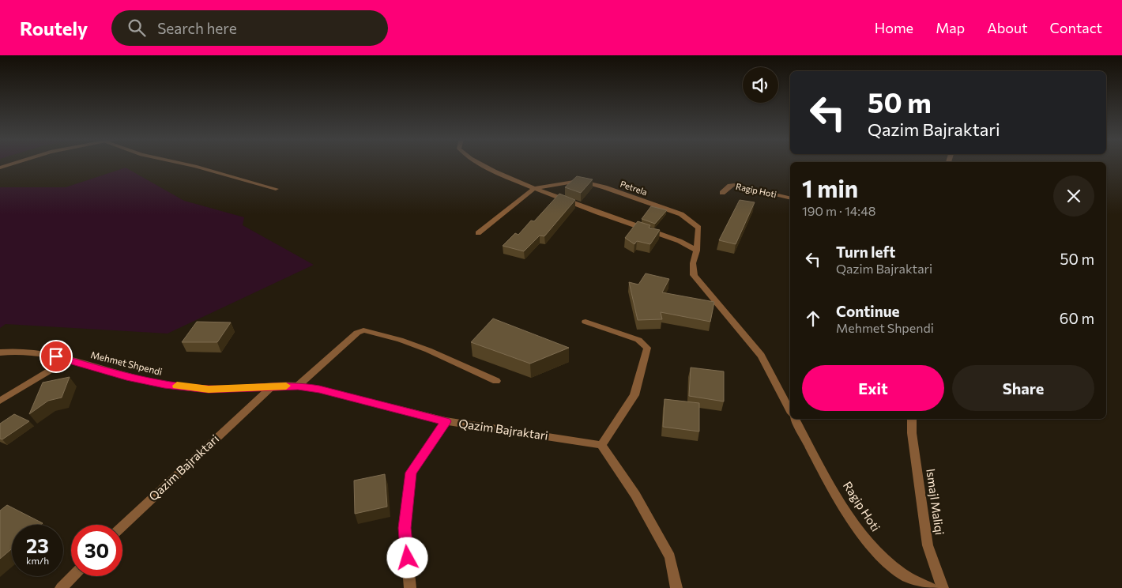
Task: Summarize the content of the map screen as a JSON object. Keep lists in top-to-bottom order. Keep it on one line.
{"streets":{"street":["Petrela","Ragip Hoti","Mehmet Shpendi","Qazim Bajraktari","Ismajl Maliqi"]},"crossings":[["Mehmet Shpendi","Qazim Bajraktari"]],"page":{"header":"Routely","search":"Search here","nav":["Home","Map","About","Contact"],"turn":["50 m","Qazim Bajraktari"],"heading":["1 min","190 m · 14:48"],"list":[{"name":"Turn left","note":"Qazim Bajraktari","value":"50 m"},{"name":"Continue","note":"Mehmet Shpendi","value":"60 m"}],"buttons":["Exit","Share"],"speed":"23 km/h","limit":"30"}}
